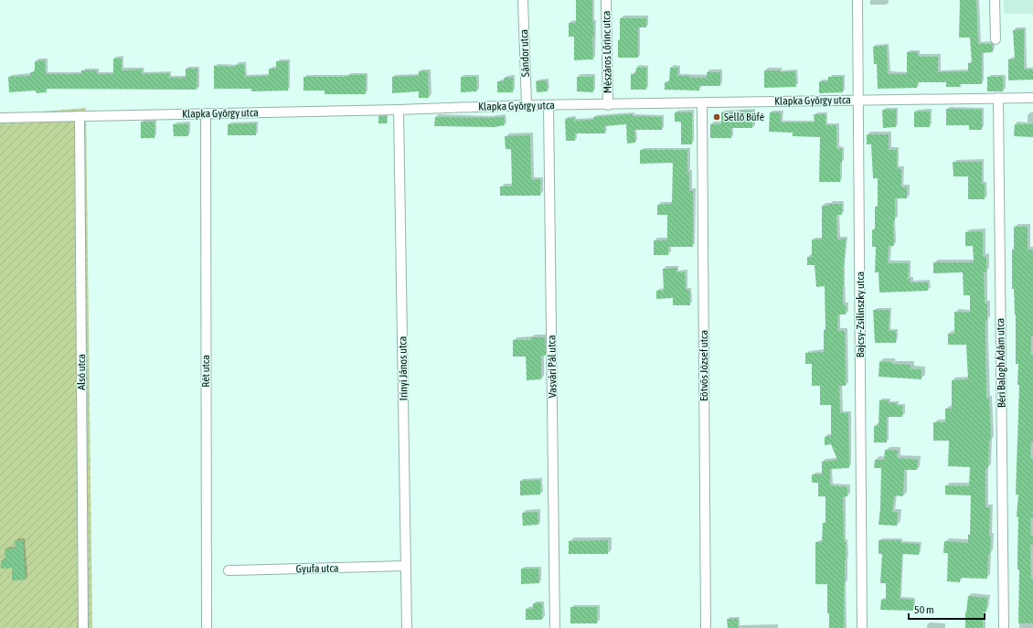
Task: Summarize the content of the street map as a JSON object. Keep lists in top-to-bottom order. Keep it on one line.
{"streets":{"street":["Mészáros Lőrinc utca","Sándor utca","Klapka György utca","Bajcsy-Zsilinszky utca","Béri Balogh Ádám utca","Eötvös József utca","Vasvári Pál utca","Irinyi János utca","Rét utca","Alsó utca","Gyufa utca"]},"crossings":[["Mészáros Lőrinc utca","Klapka György utca"],["Sándor utca","Klapka György utca"],["Klapka György utca","Bajcsy-Zsilinszky utca"],["Klapka György utca","Béri Balogh Ádám utca"],["Klapka György utca","Eötvös József utca"],["Klapka György utca","Vasvári Pál utca"],["Klapka György utca","Irinyi János utca"],["Klapka György utca","Rét utca"],["Klapka György utca","Alsó utca"],["Irinyi János utca","Gyufa utca"]],"places":["Sellő Büfé"],"scale_bar":"50 m"}
